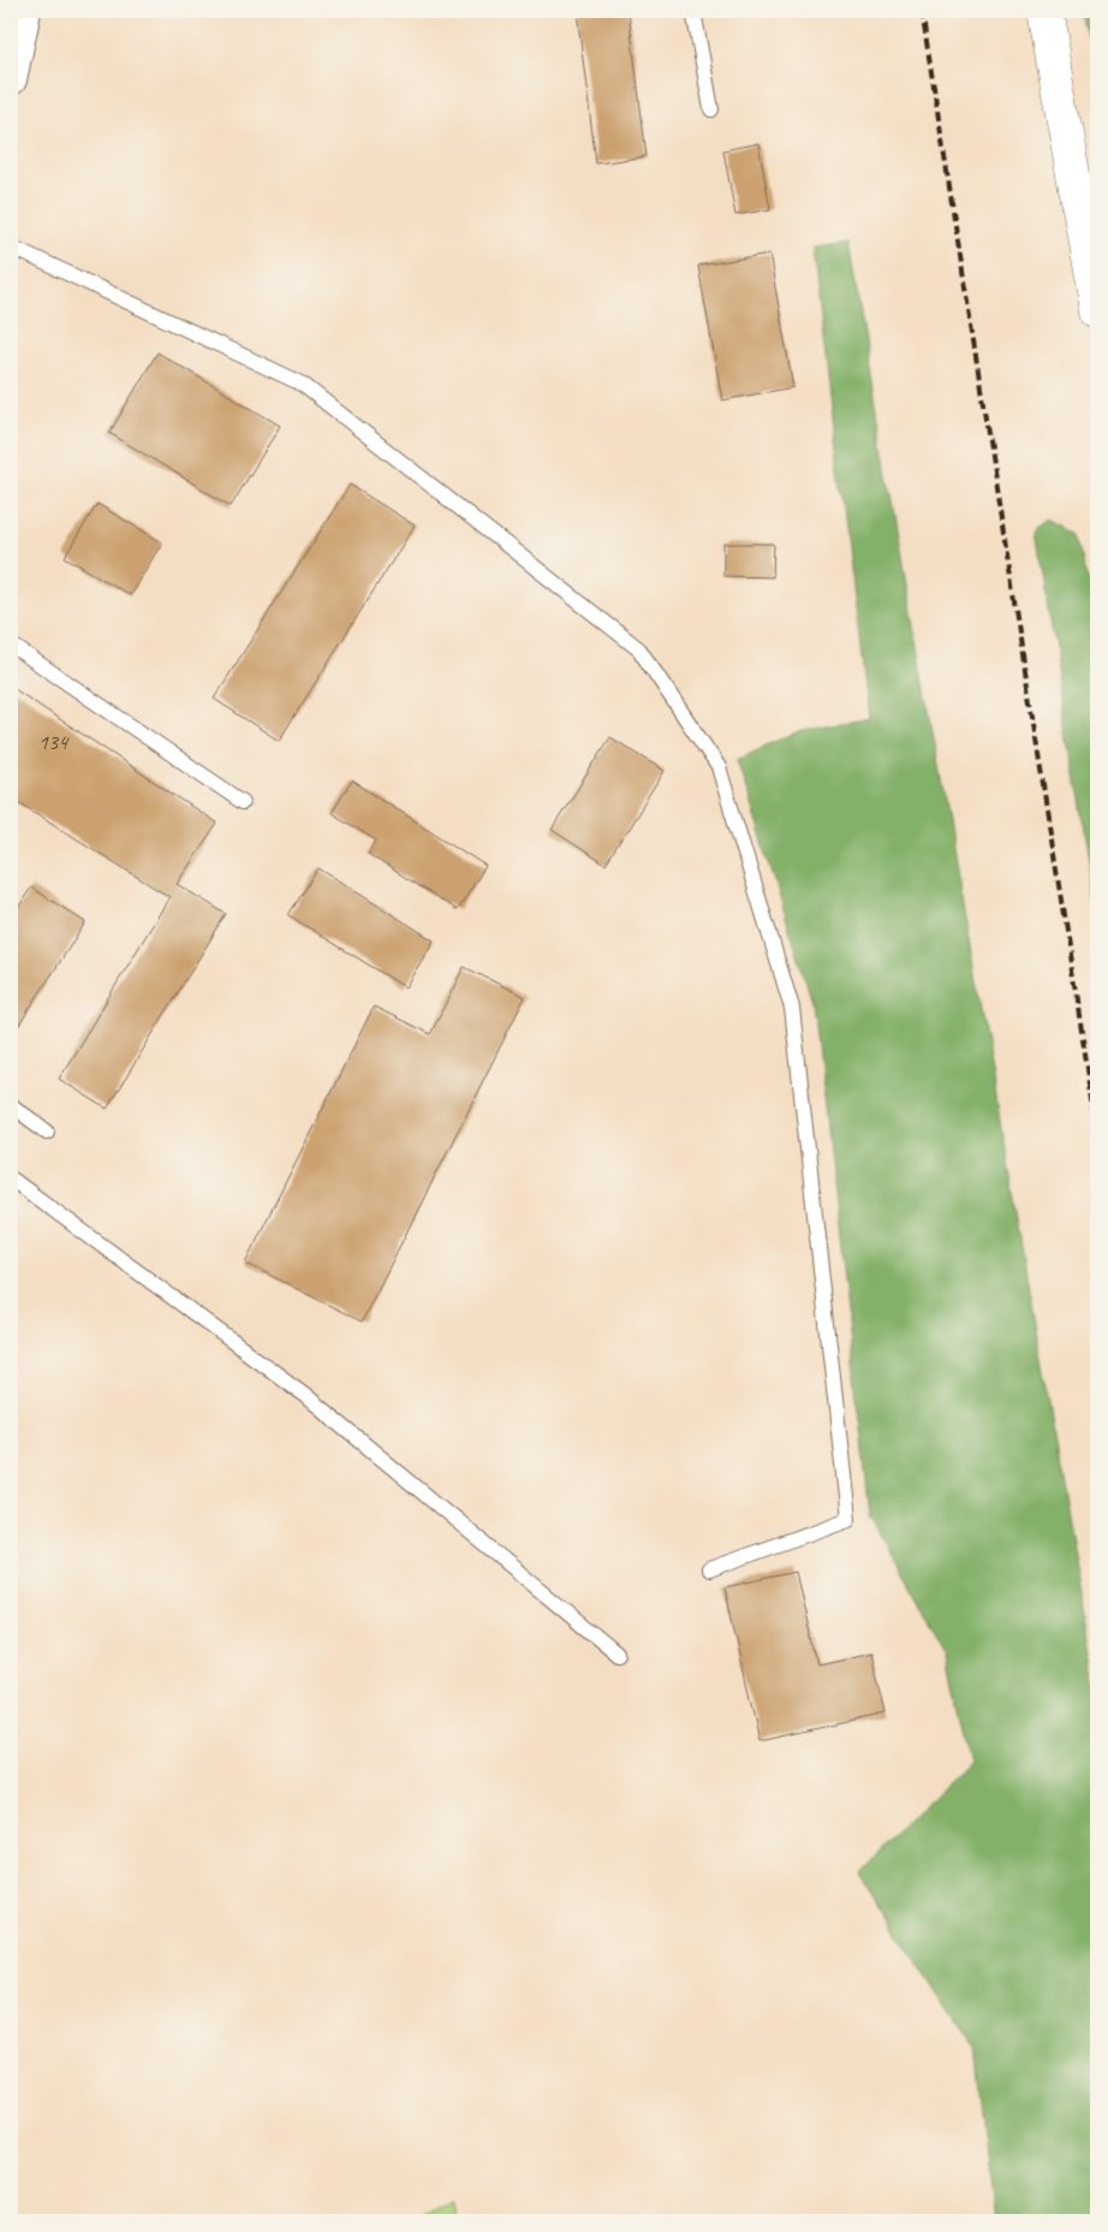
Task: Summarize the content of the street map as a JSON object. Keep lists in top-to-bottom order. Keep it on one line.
{"house_numbers":["134"]}
